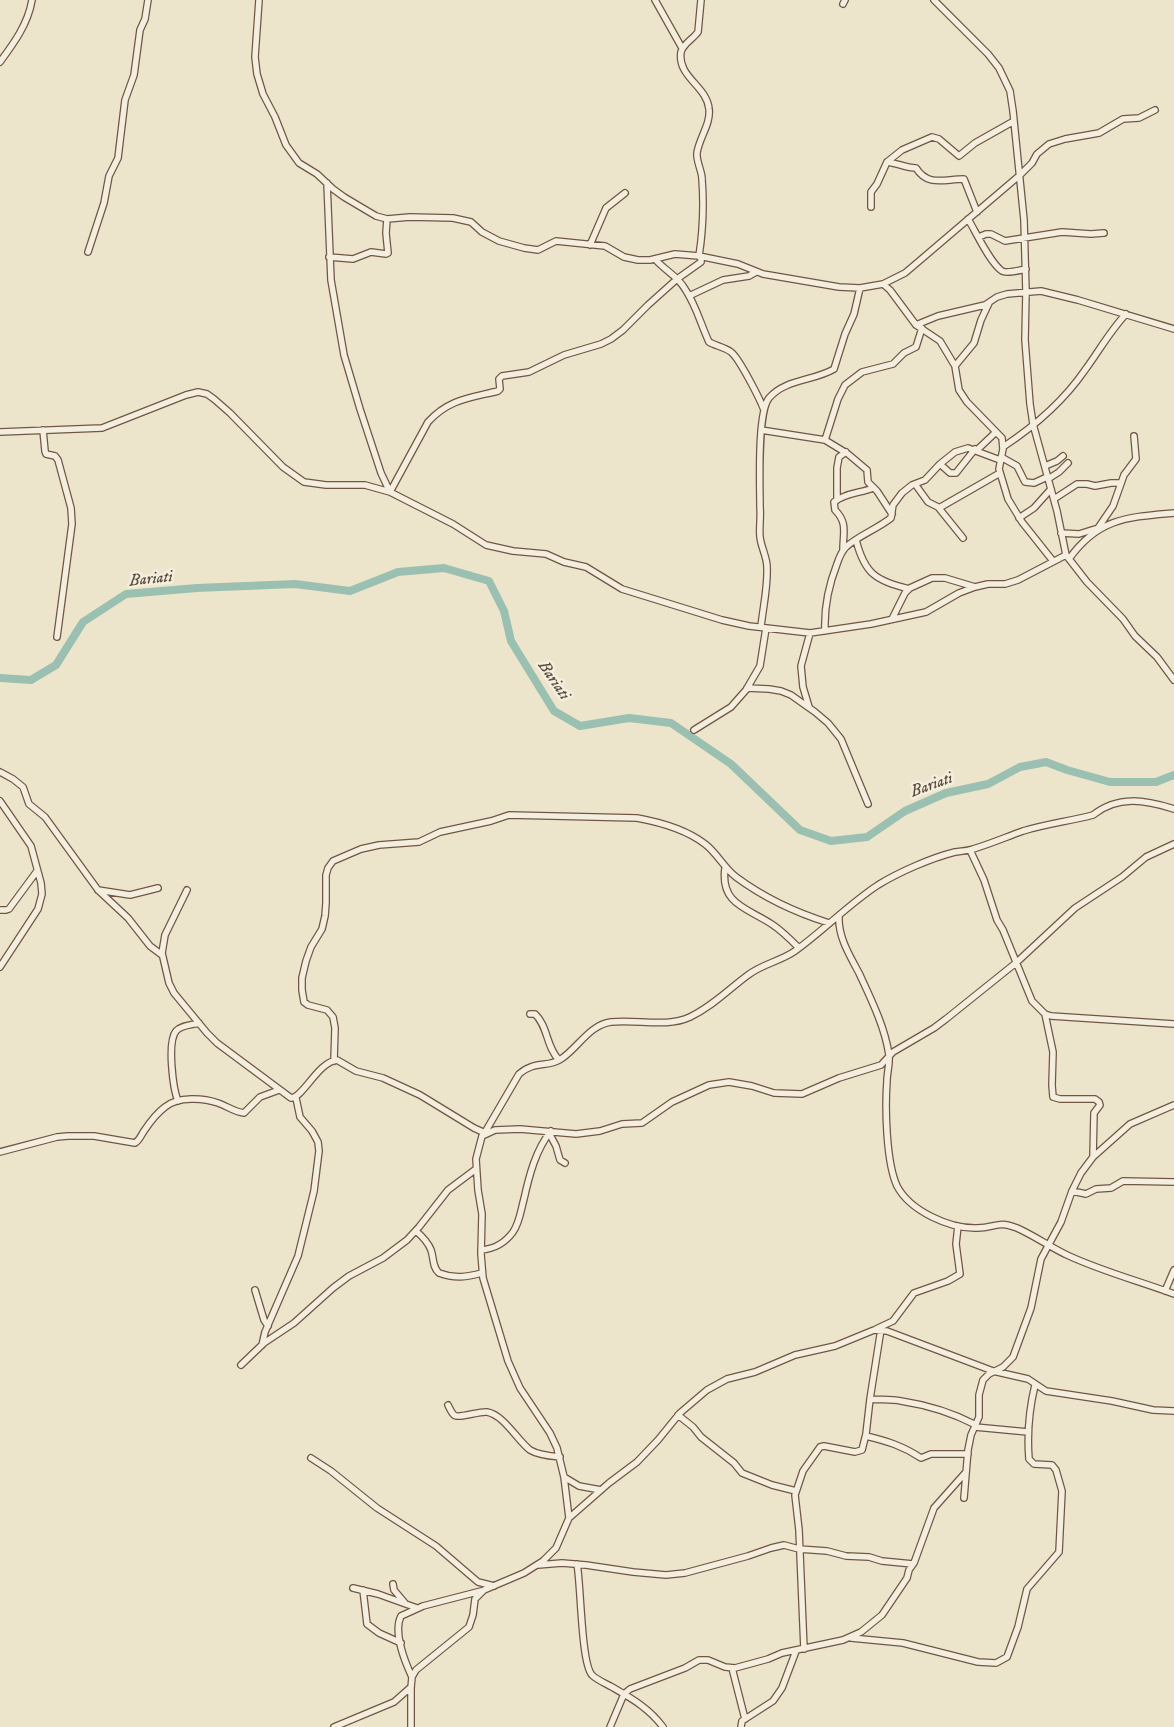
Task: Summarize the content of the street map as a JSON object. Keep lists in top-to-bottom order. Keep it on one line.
{"water":["Bariati"]}
